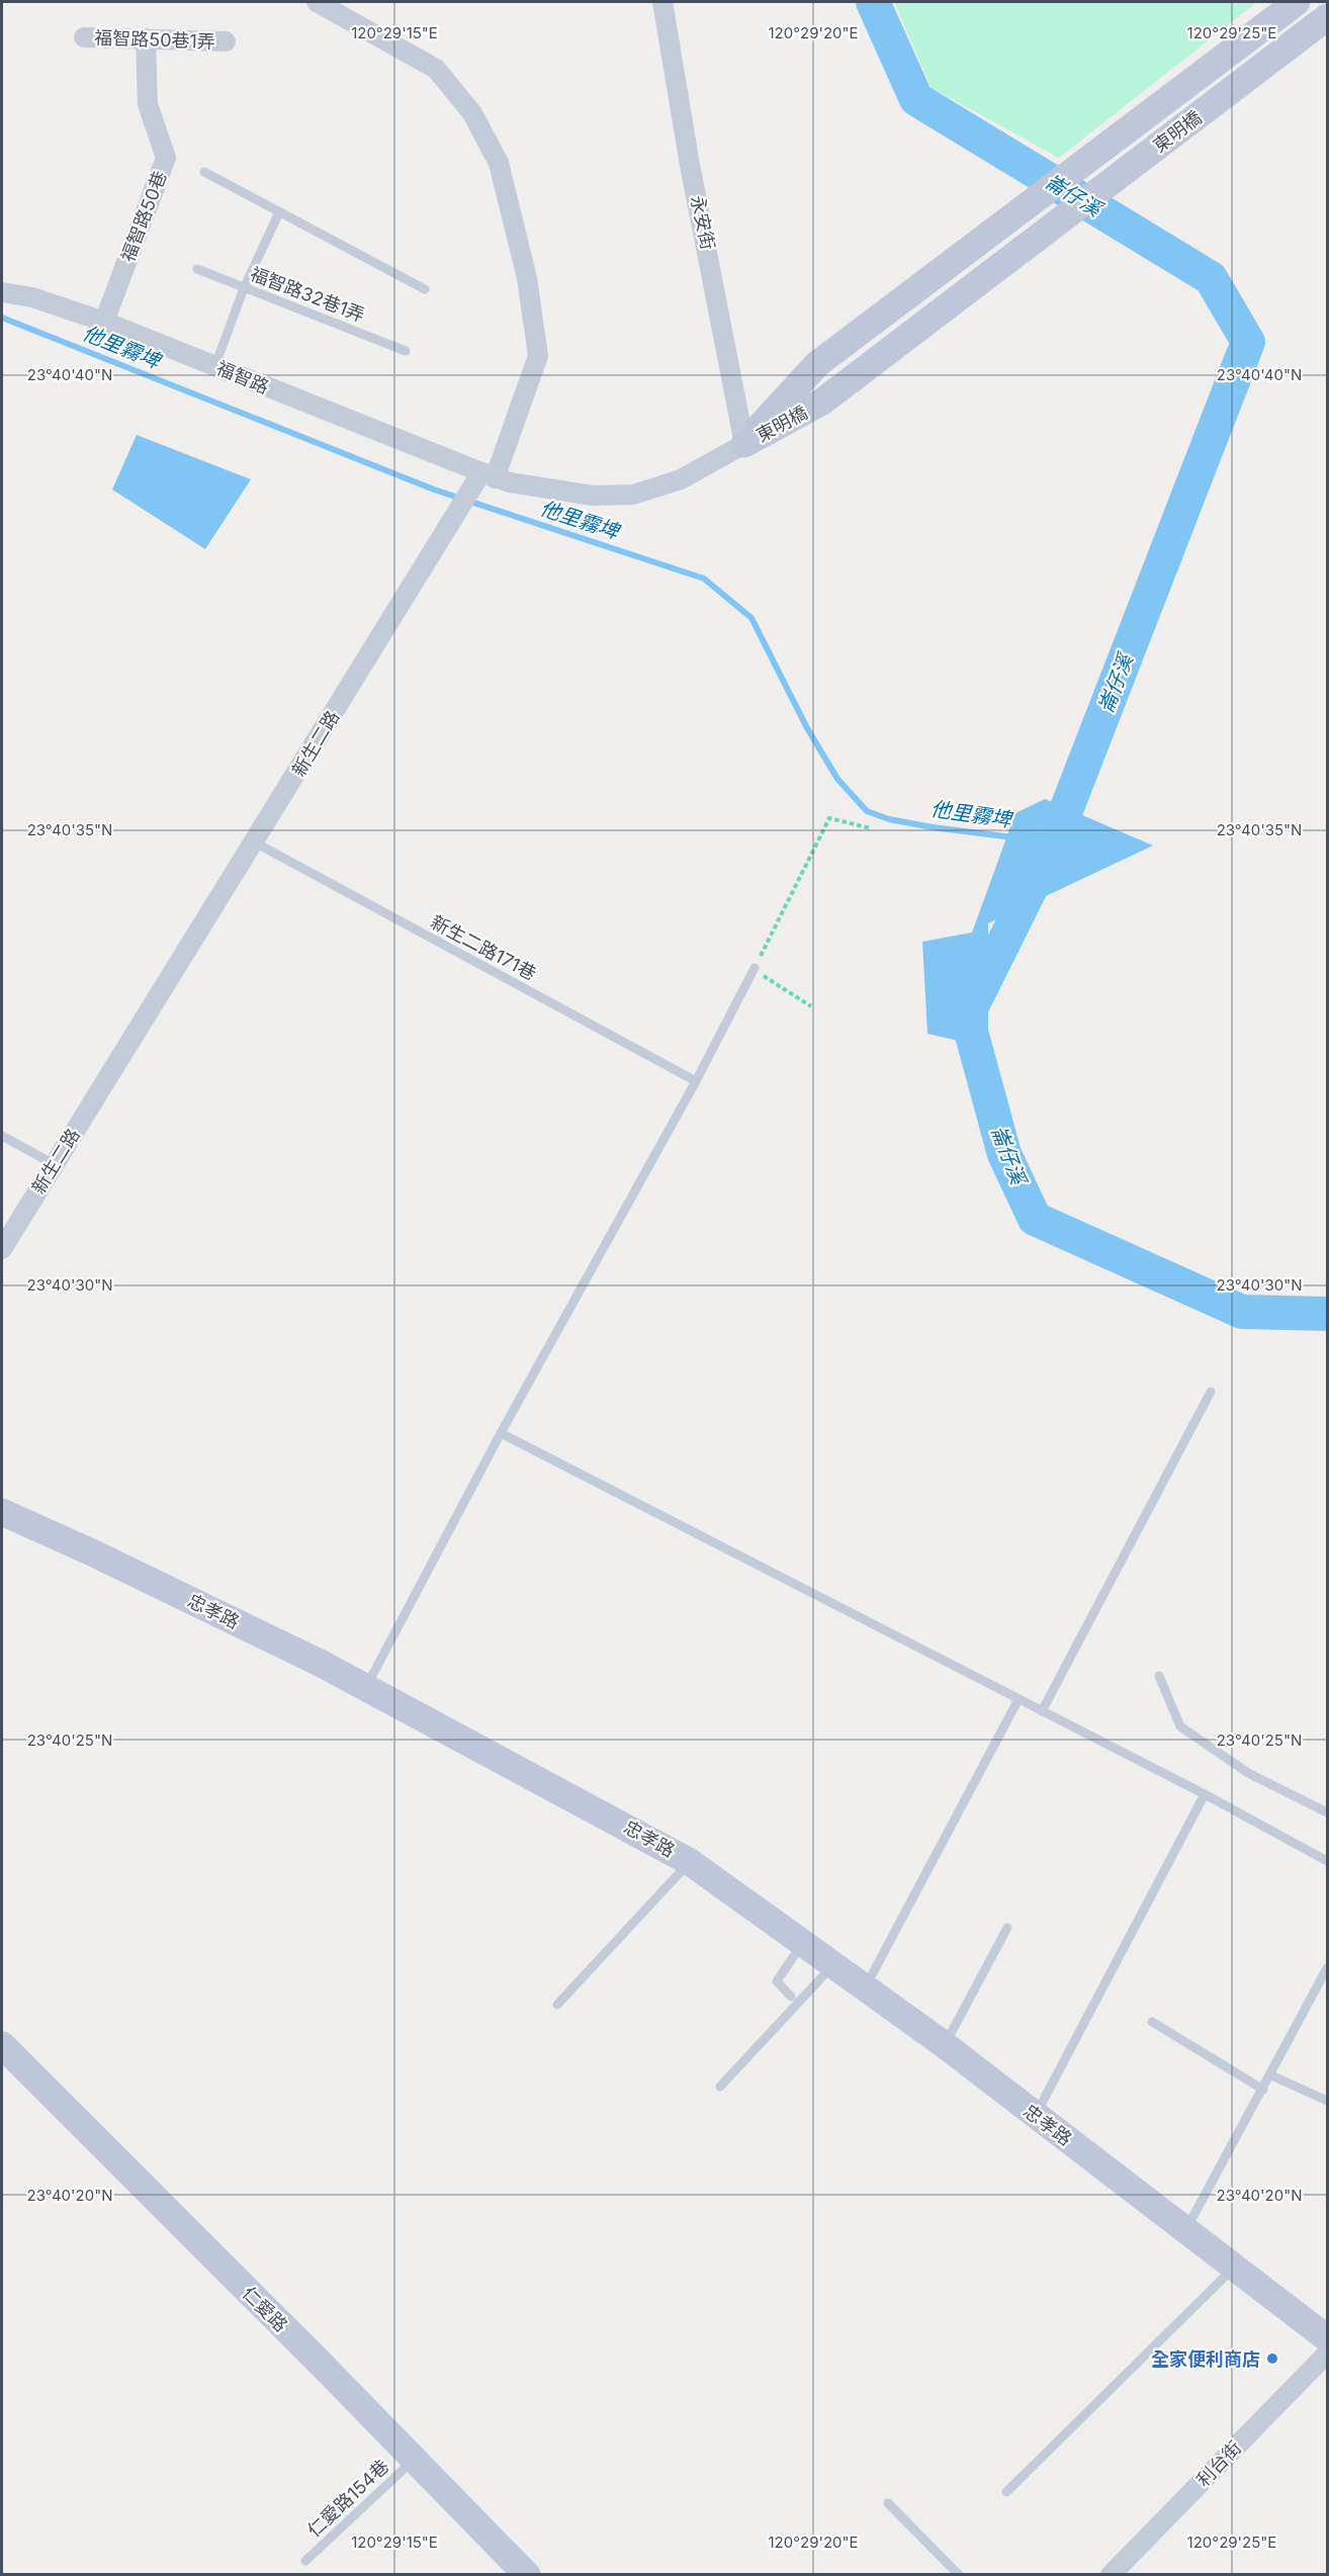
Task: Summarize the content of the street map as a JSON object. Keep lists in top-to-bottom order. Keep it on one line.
{"streets":{"main road":["東明橋","忠孝路","仁愛路"],"street":["福智路50巷1弄","福智路50巷","永安街","福智路","新生二路","利台街"],"lane":["福智路32巷1弄","新生二路171巷","仁愛路154巷"]},"crossings":[["福智路50巷1弄","福智路50巷"],["東明橋","永安街"],["福智路50巷","福智路"],["福智路","新生二路"],["新生二路","新生二路171巷"],["仁愛路","仁愛路154巷"]],"water":["崙仔溪","他里霧埤"],"places":["全家便利商店"],"coordinates":["120°29'15\"E","120°29'20\"E","120°29'25\"E","23°40'40\"N","23°40'35\"N","23°40'30\"N","23°40'25\"N","23°40'20\"N"]}
